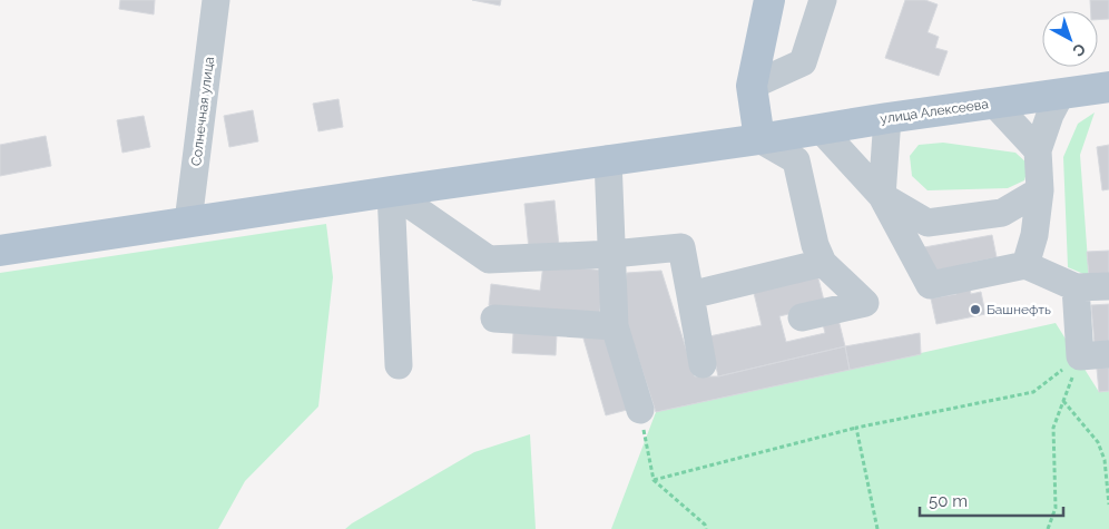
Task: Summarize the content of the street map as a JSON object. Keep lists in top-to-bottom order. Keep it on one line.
{"streets":{"main road":["улица Алексеева"],"street":["Солнечная улица"]},"crossings":[["Солнечная улица","улица Алексеева"]],"places":["Башнефть"],"scale_bar":"50 m","north":"bottom right"}
